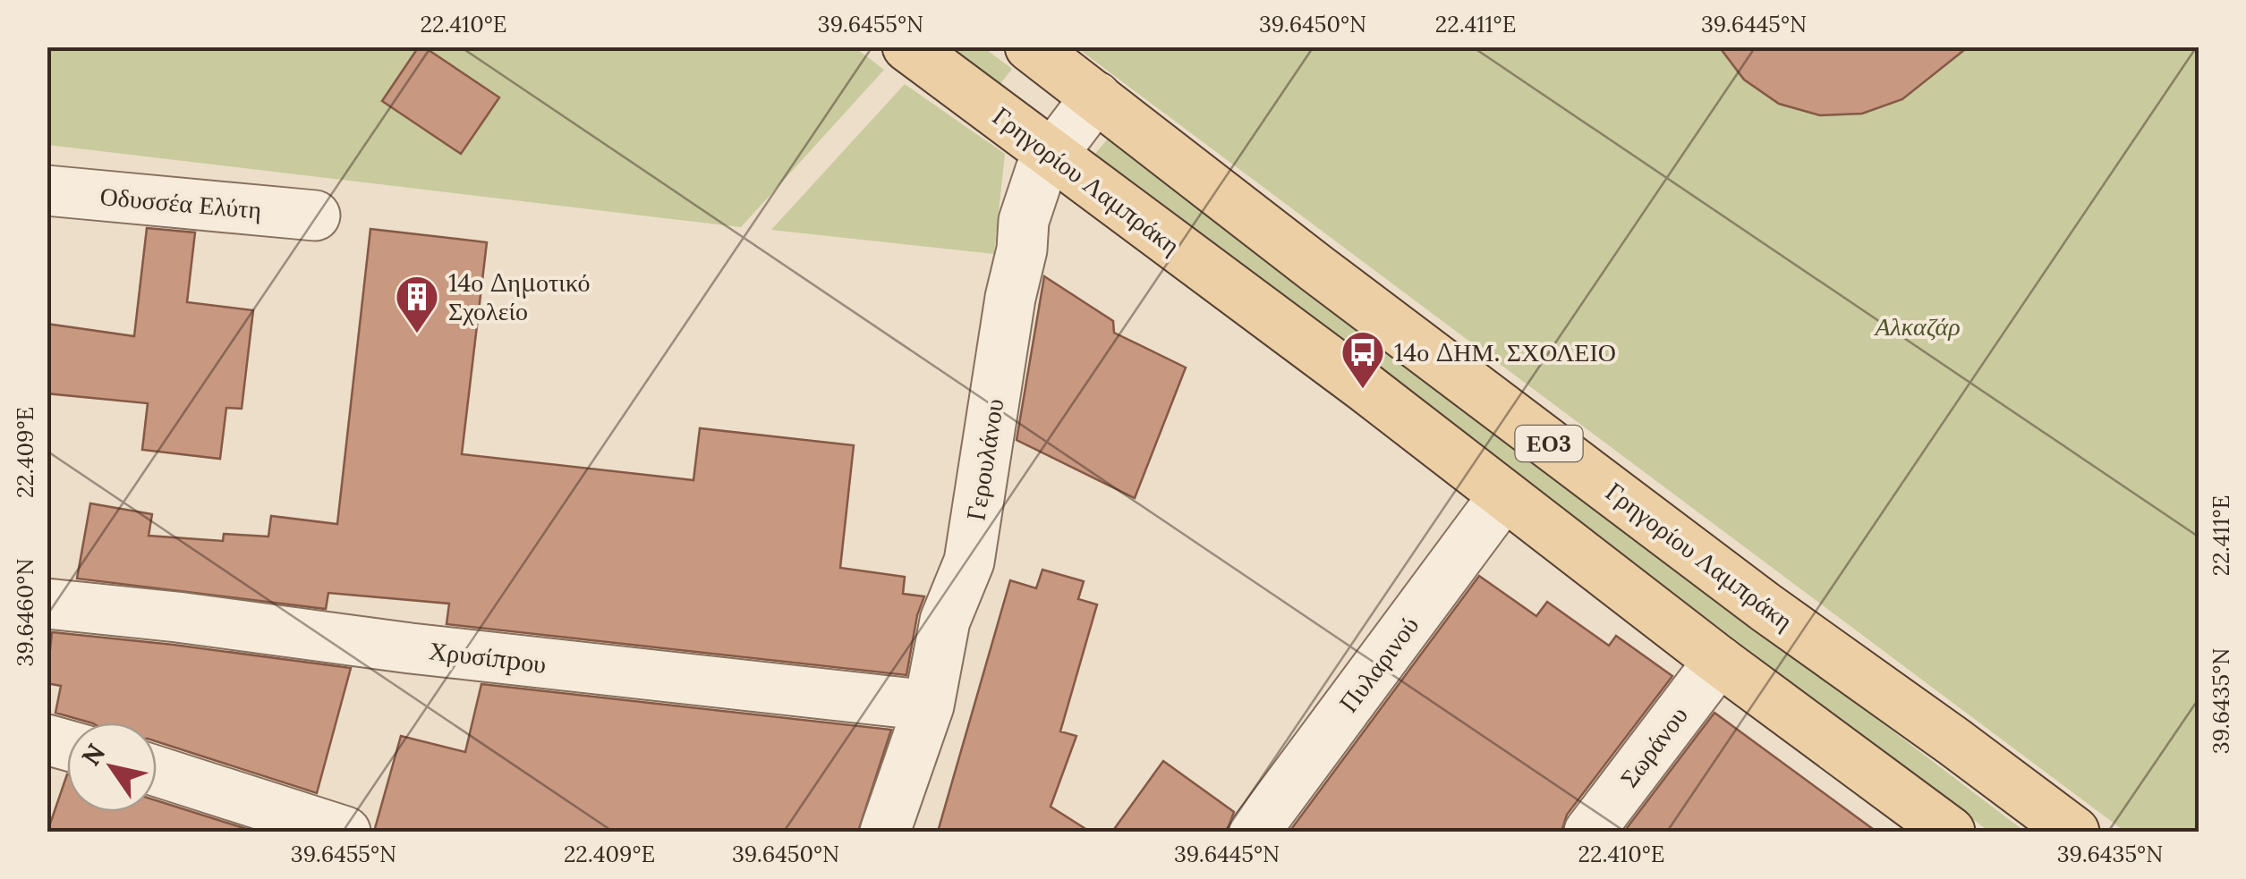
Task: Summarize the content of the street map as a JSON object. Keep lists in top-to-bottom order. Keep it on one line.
{"streets":{"main road":["Γρηγορίου Λαμπράκη","ΕΟ3"],"street":["Οδυσσέα Ελύτη","Γερουλάνου","Χρυσίπpου","Πυλαρινού","Σωράνου"]},"crossings":[["Γρηγορίου Λαμπράκη","Γερουλάνου"],["Γρηγορίου Λαμπράκη","Πυλαρινού"],["Γρηγορίου Λαμπράκη","Σωράνου"],["Γερουλάνου","Χρυσίπpου"]],"parks":["Αλκαζάρ"],"places":{"building":["14ο Δημοτικό Σχολείο"],"bus stop":["14ο ΔΗΜ. ΣΧΟΛΕΙΟ"]},"north":"top left","coordinates":["22.410°E","39.6455°N","39.6450°N","22.411°E","39.6445°N","22.409°E","39.6460°N","39.6435°N"]}
